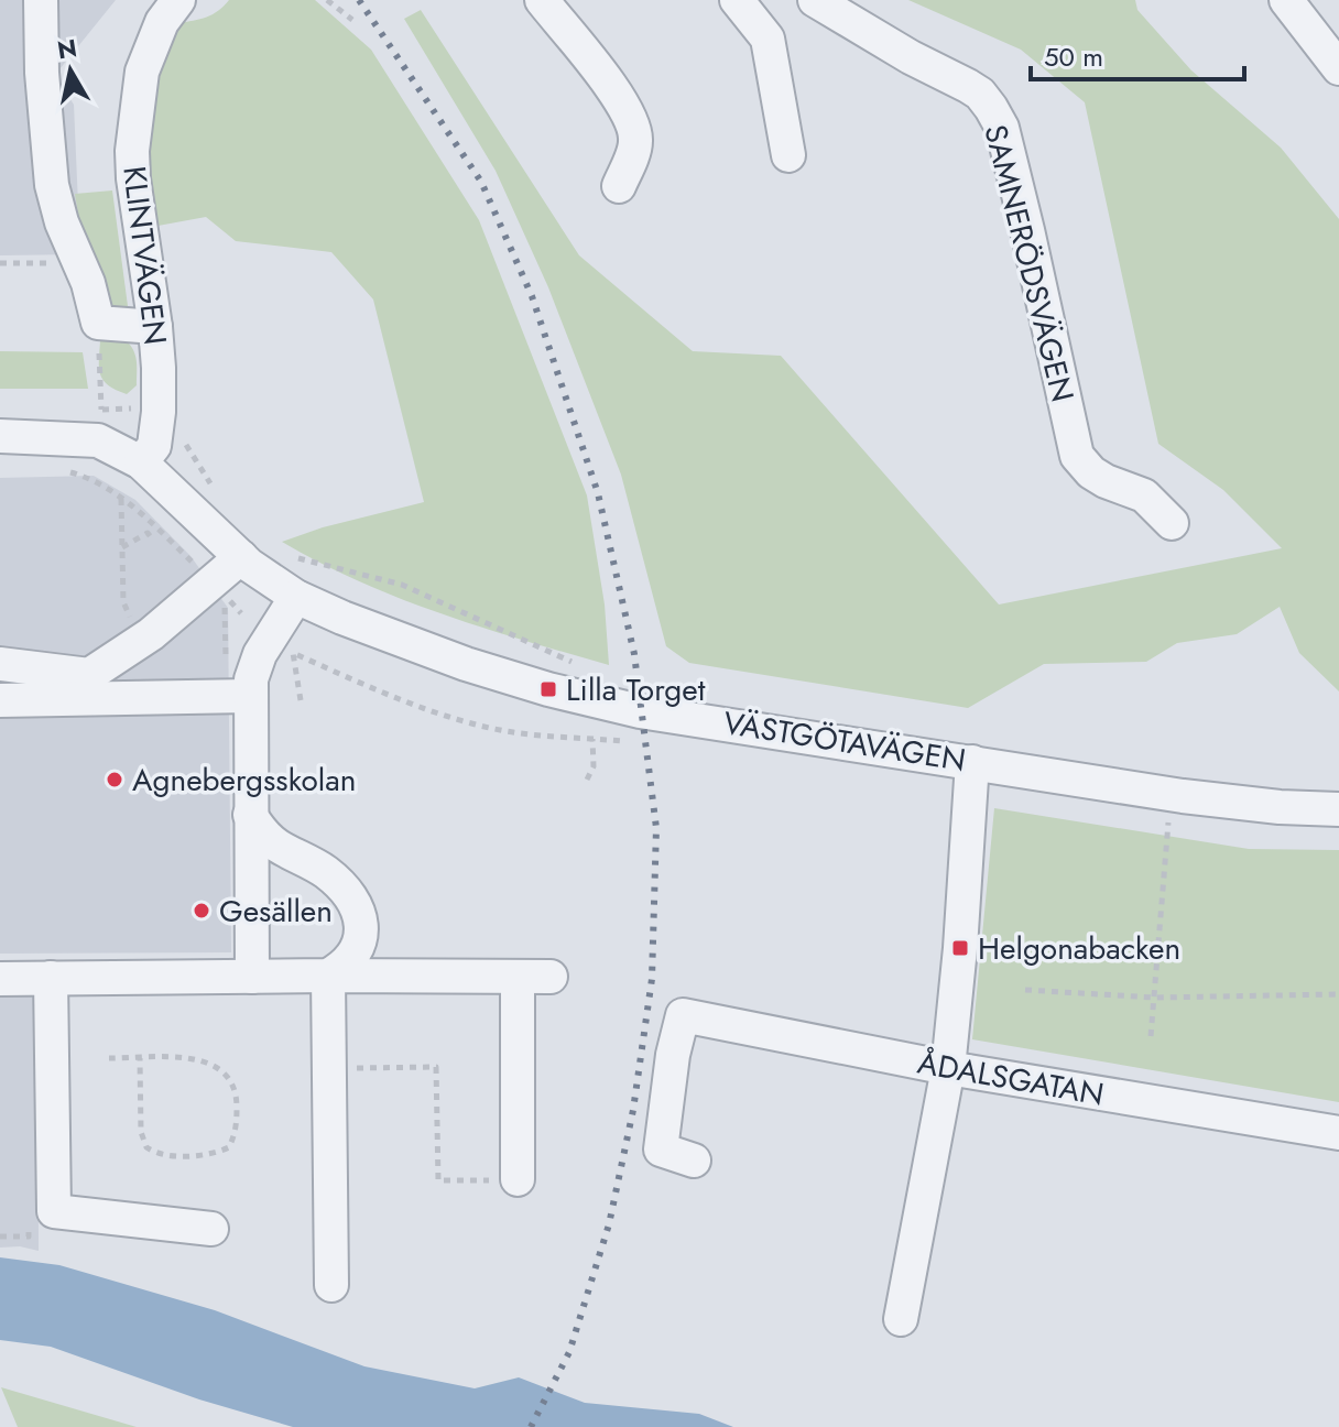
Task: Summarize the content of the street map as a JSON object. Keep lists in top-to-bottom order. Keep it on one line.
{"streets":{"street":["KLINTVÄGEN","SAMNERÖDSVÄGEN","VÄSTGÖTAVÄGEN","ÅDALSGATAN"]},"crossings":[["KLINTVÄGEN","VÄSTGÖTAVÄGEN"]],"places":{"transit":["Lilla Torget","Helgonabacken"],"other":["Agnebergsskolan","Gesällen"]},"scale_bar":"50 m","north":"top"}
